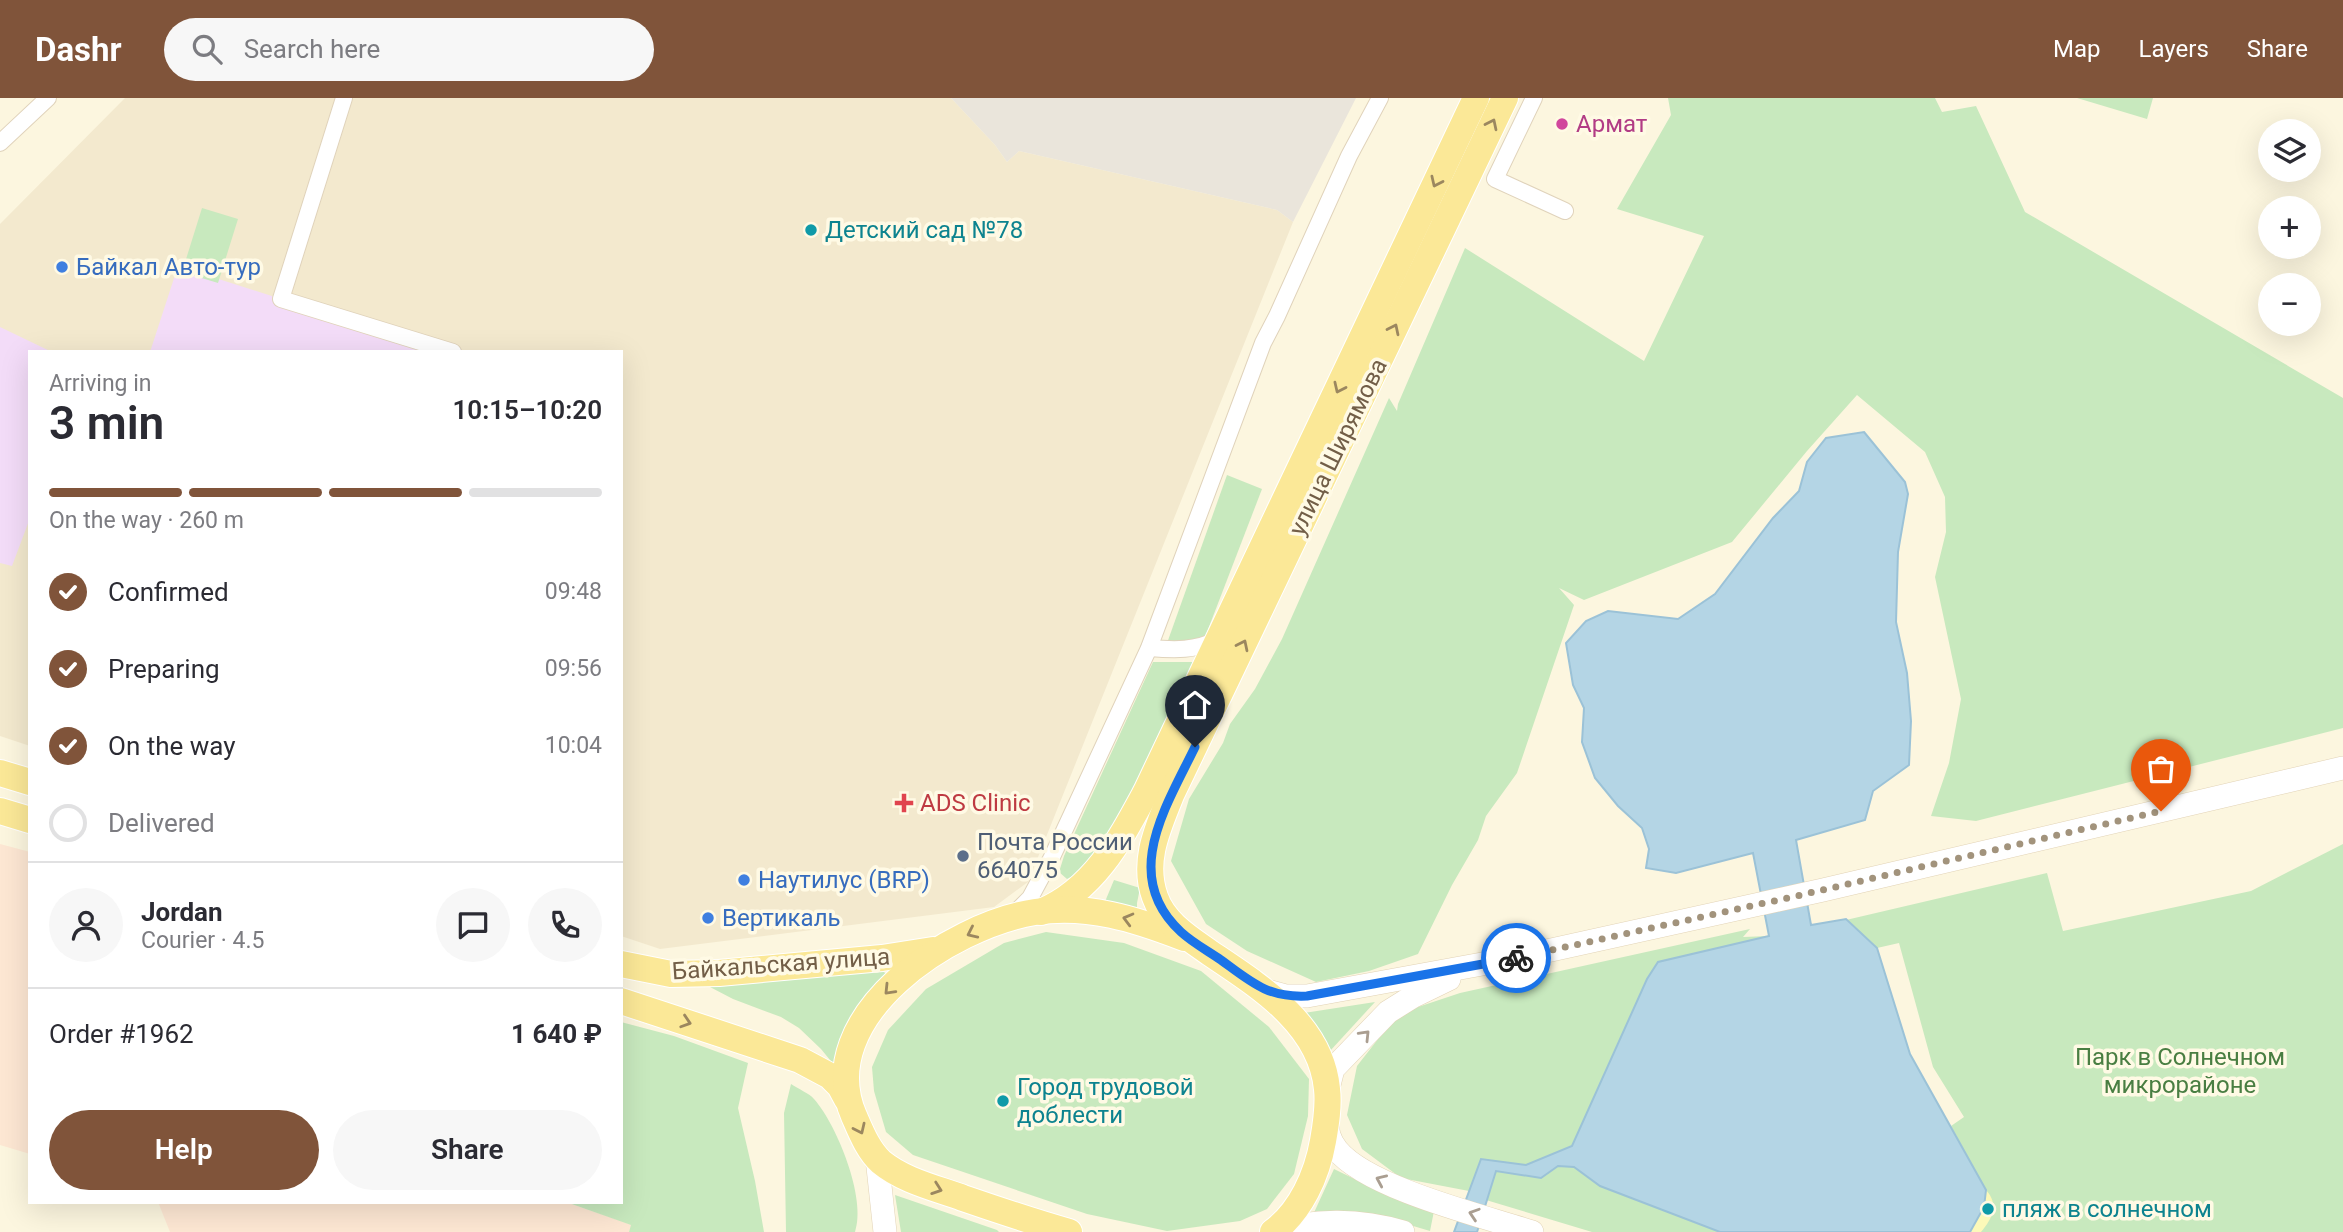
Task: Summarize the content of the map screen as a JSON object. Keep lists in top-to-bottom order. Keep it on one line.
{"streets":{"main road":["улица Ширямова","Байкальская улица"]},"one_way":["Байкальская улица"],"parks":["Парк в Солнечном микрорайоне"],"places":{"other":["Армат","Детский сад №78","Байкал Авто-тур","Почта России 664075","Наутилус (BRP)","Вертикаль","Город трудовой доблести","пляж в солнечном"],"health":["ADS Clinic"]},"page":{"header":"Dashr","search":"Search here","nav":["Map","Layers","Share"],"map_buttons":["+","−"],"heading":["3 min","Arriving in","10:15–10:20"],"panel":["Jordan","Courier · 4.5","Order #1962","1 640 ₽"],"bar":"On the way · 260 m","list":[["Confirmed","09:48"],["Preparing","09:56"],["On the way","10:04"],"Delivered"],"buttons":["Help","Share"]}}
